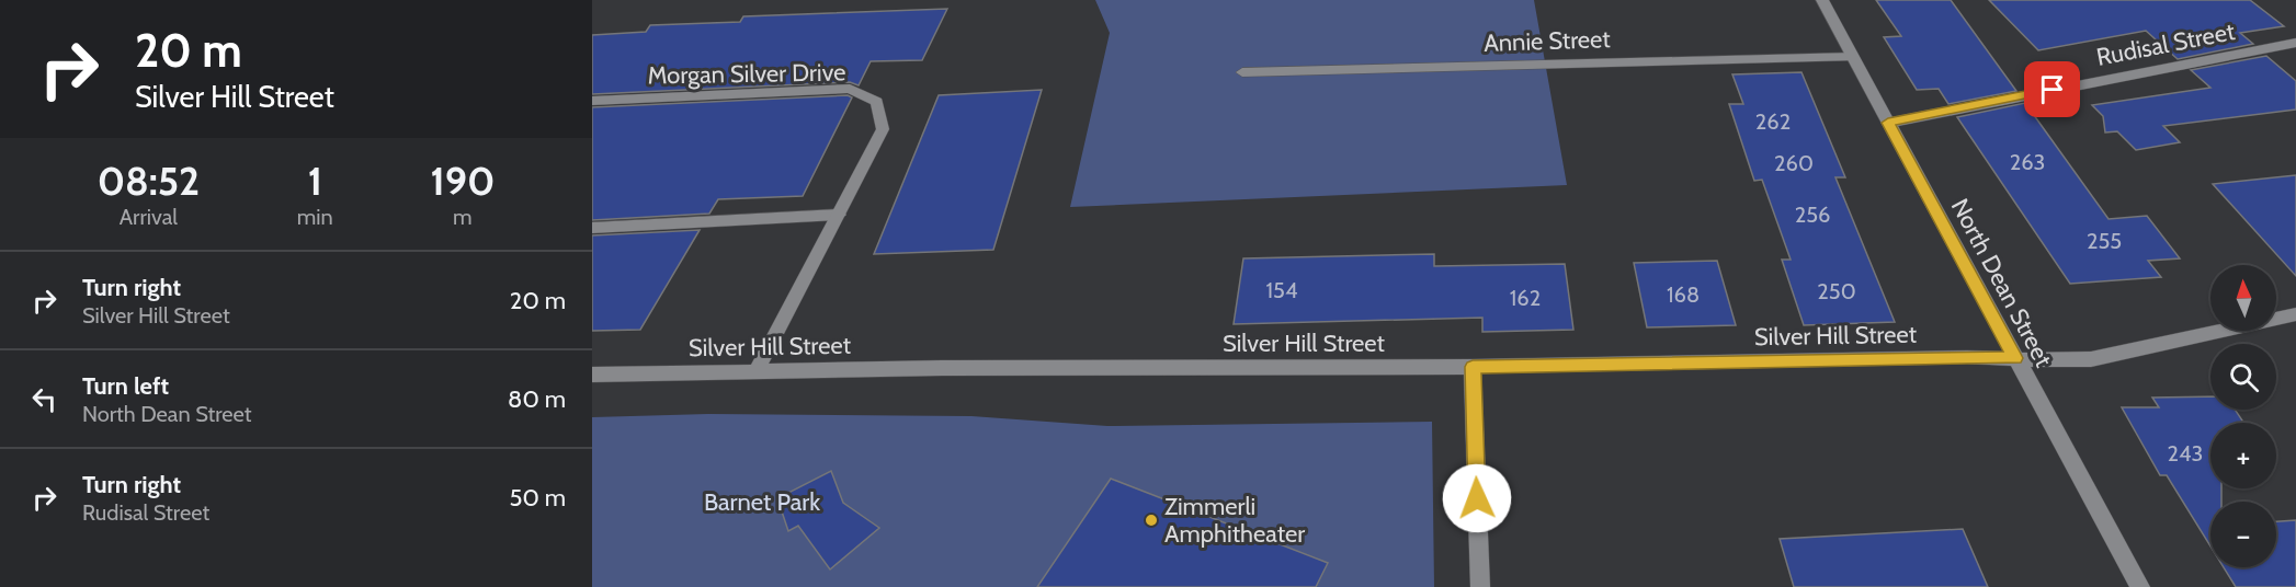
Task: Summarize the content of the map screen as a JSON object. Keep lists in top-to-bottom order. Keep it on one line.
{"streets":{"street":["Annie Street","Rudisal Street","Morgan Silver Drive","North Dean Street","Silver Hill Street"]},"crossings":[["Annie Street","North Dean Street"],["Rudisal Street","North Dean Street"],["Morgan Silver Drive","Silver Hill Street"],["North Dean Street","Silver Hill Street"]],"parks":["Barnet Park"],"places":["Zimmerli Amphitheater"],"house_numbers":["262","263","260","256","255","154","250","168","162","243"],"north":"top","page":{"turn":["20 m","Silver Hill Street"],"eta":["08:52","Arrival","1","min","190","m"],"list":[{"name":"Turn right","note":"Silver Hill Street","value":"20 m"},{"name":"Turn left","note":"North Dean Street","value":"80 m"},{"name":"Turn right","note":"Rudisal Street","value":"50 m"}],"map_buttons":["+","−"]}}
